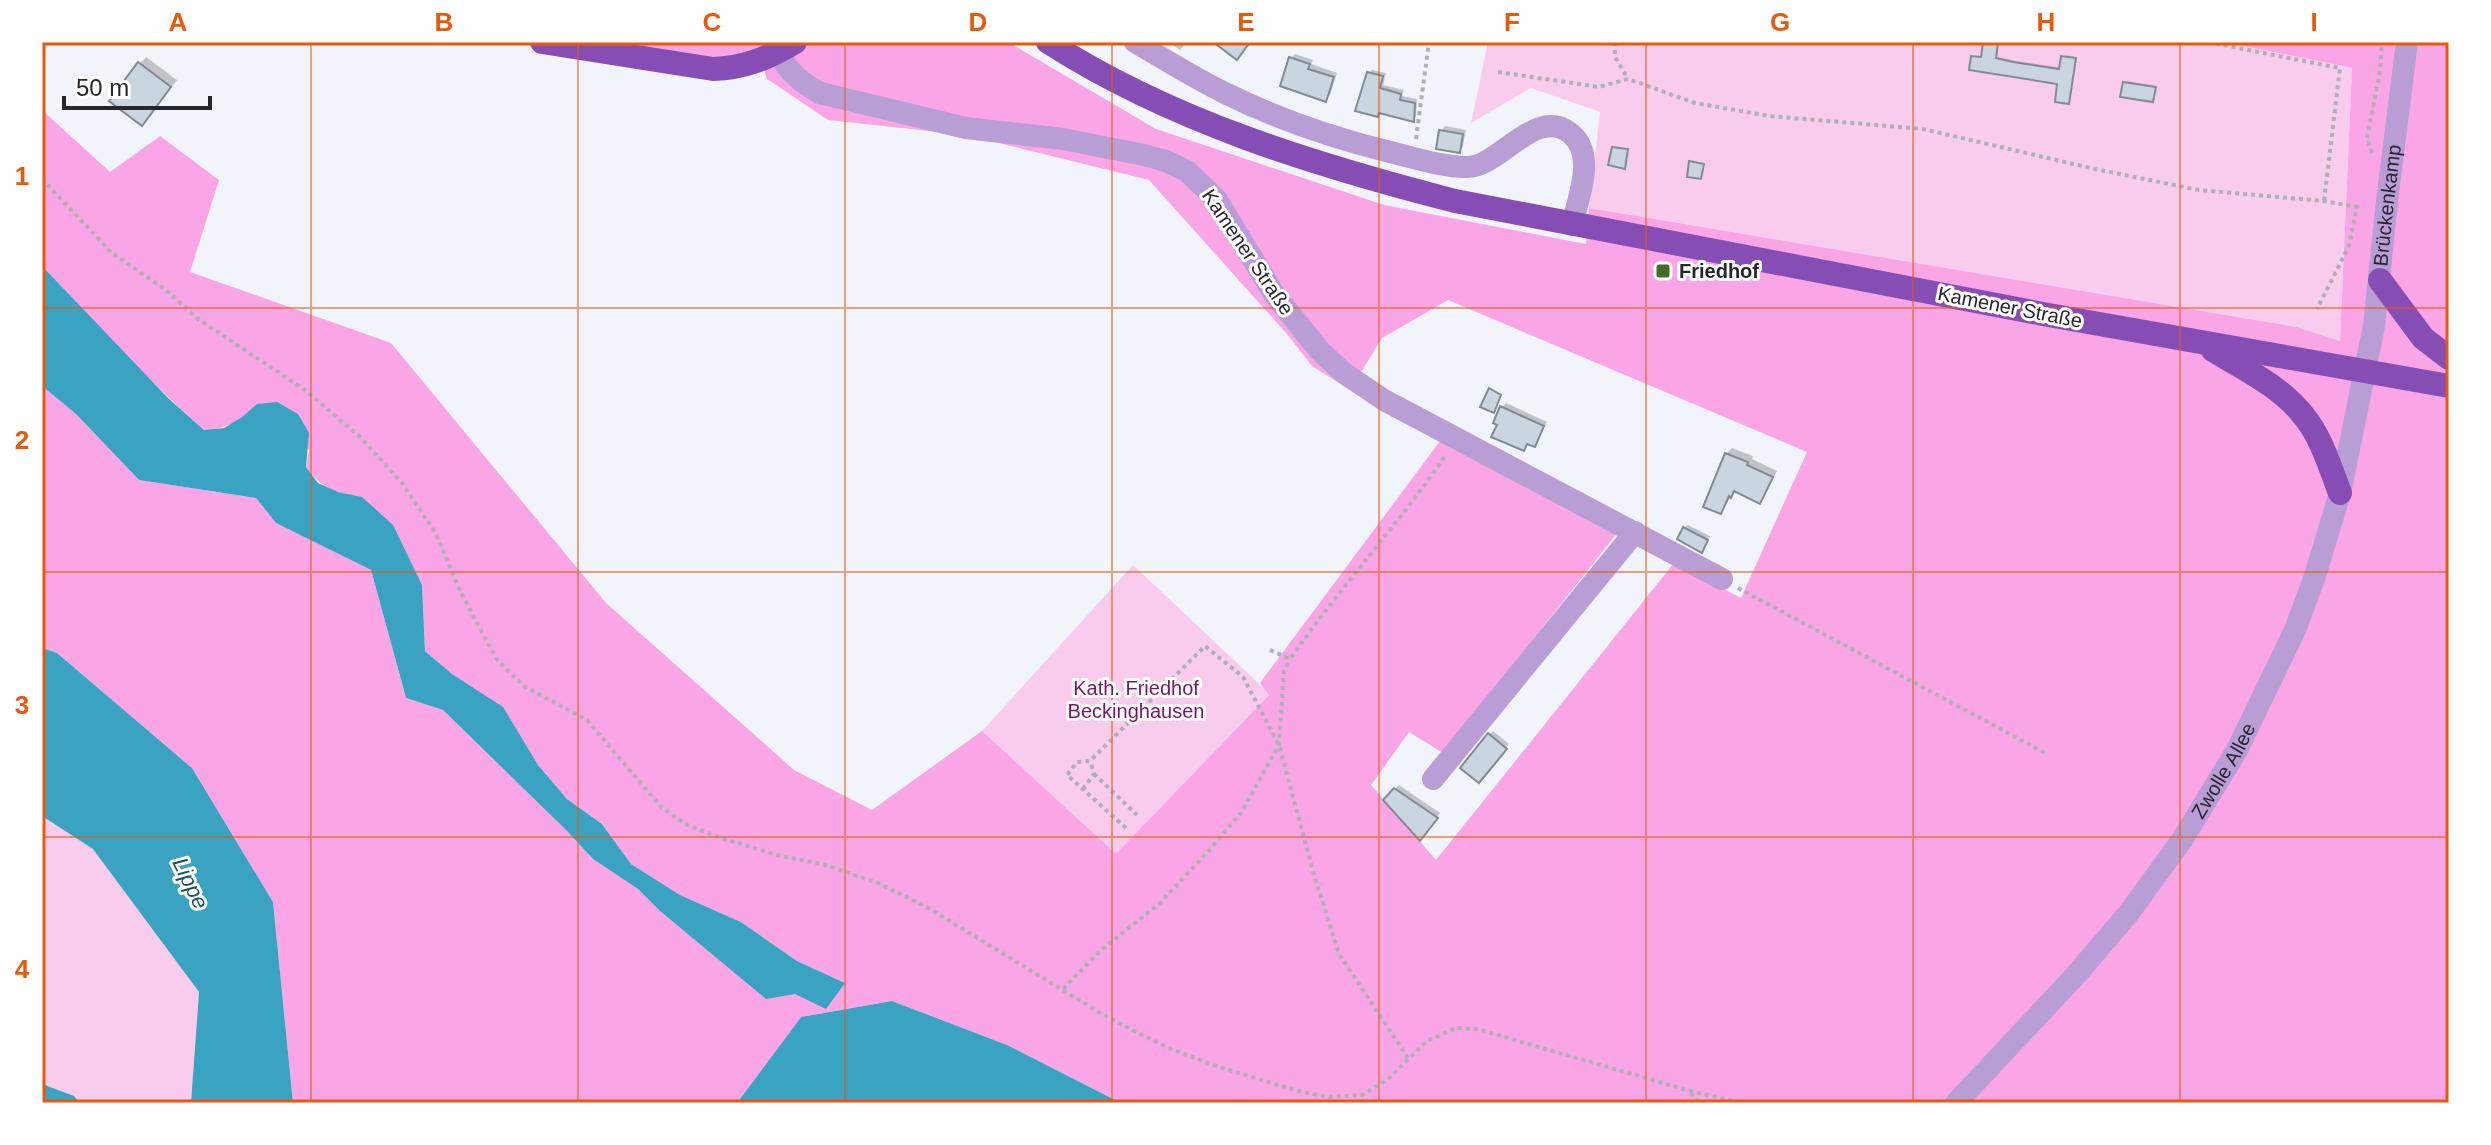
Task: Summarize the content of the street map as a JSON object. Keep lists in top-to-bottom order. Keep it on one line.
{"streets":{"main road":["Kamener Straße"],"street":["Brückenkamp","Zwolle Allee"]},"crossings":[["Brückenkamp","Kamener Straße"],["Brückenkamp","Zwolle Allee"],["Kamener Straße","Zwolle Allee"]],"water":["Lippe"],"parks":["Kath. Friedhof Beckinghausen"],"places":{"transit":["Friedhof"]},"scale_bar":"50 m","grid":{"columns":["A","B","C","D","E","F","G","H","I"],"rows":["1","2","3","4"]}}
